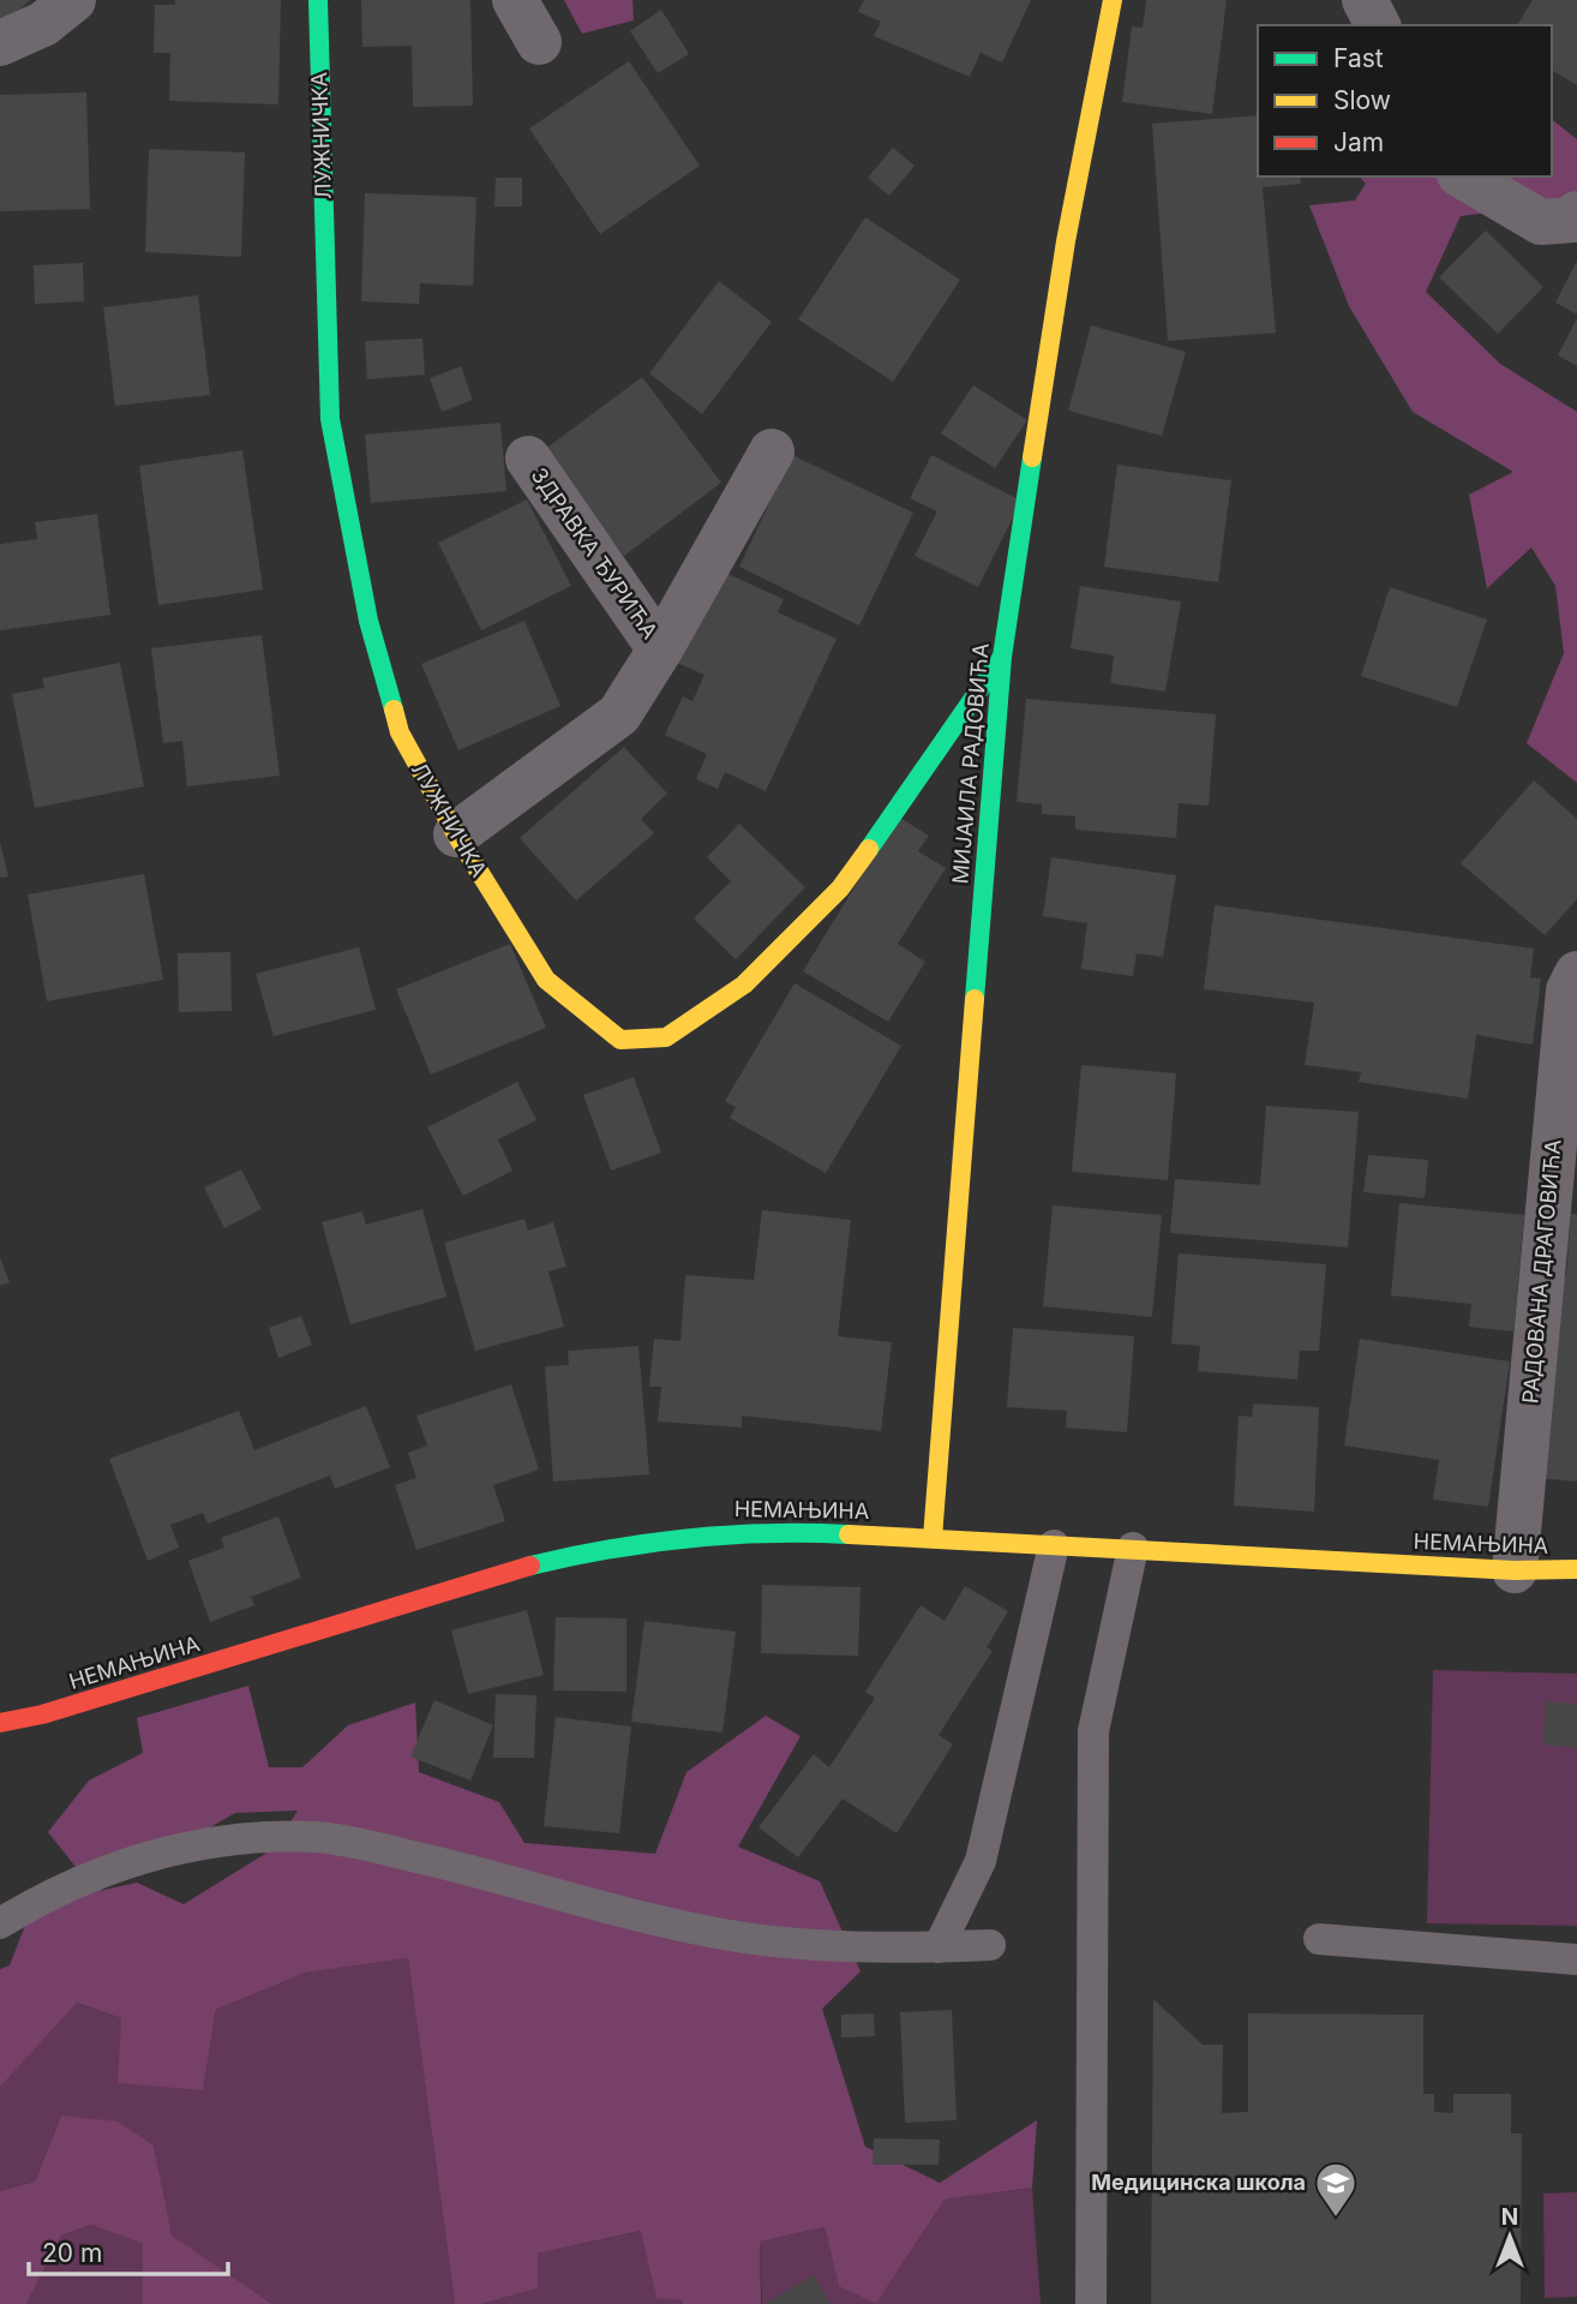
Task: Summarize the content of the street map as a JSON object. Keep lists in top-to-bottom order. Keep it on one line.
{"streets":{"street":["ЛУЖНИЧКА","ЗДРАВКА ЂУРИЋА","МИЈАИЛА РАДОВИЋА","РАДОВАНА ДРАГОВИЋА","НЕМАЊИНА"]},"crossings":[["ЛУЖНИЧКА","ЗДРАВКА ЂУРИЋА"],["ЛУЖНИЧКА","МИЈАИЛА РАДОВИЋА"],["МИЈАИЛА РАДОВИЋА","НЕМАЊИНА"],["РАДОВАНА ДРАГОВИЋА","НЕМАЊИНА"]],"places":{"school or university":["Медицинска школа"]},"legend":["Fast","Slow","Jam"],"scale_bar":"20 m","north":"top"}
